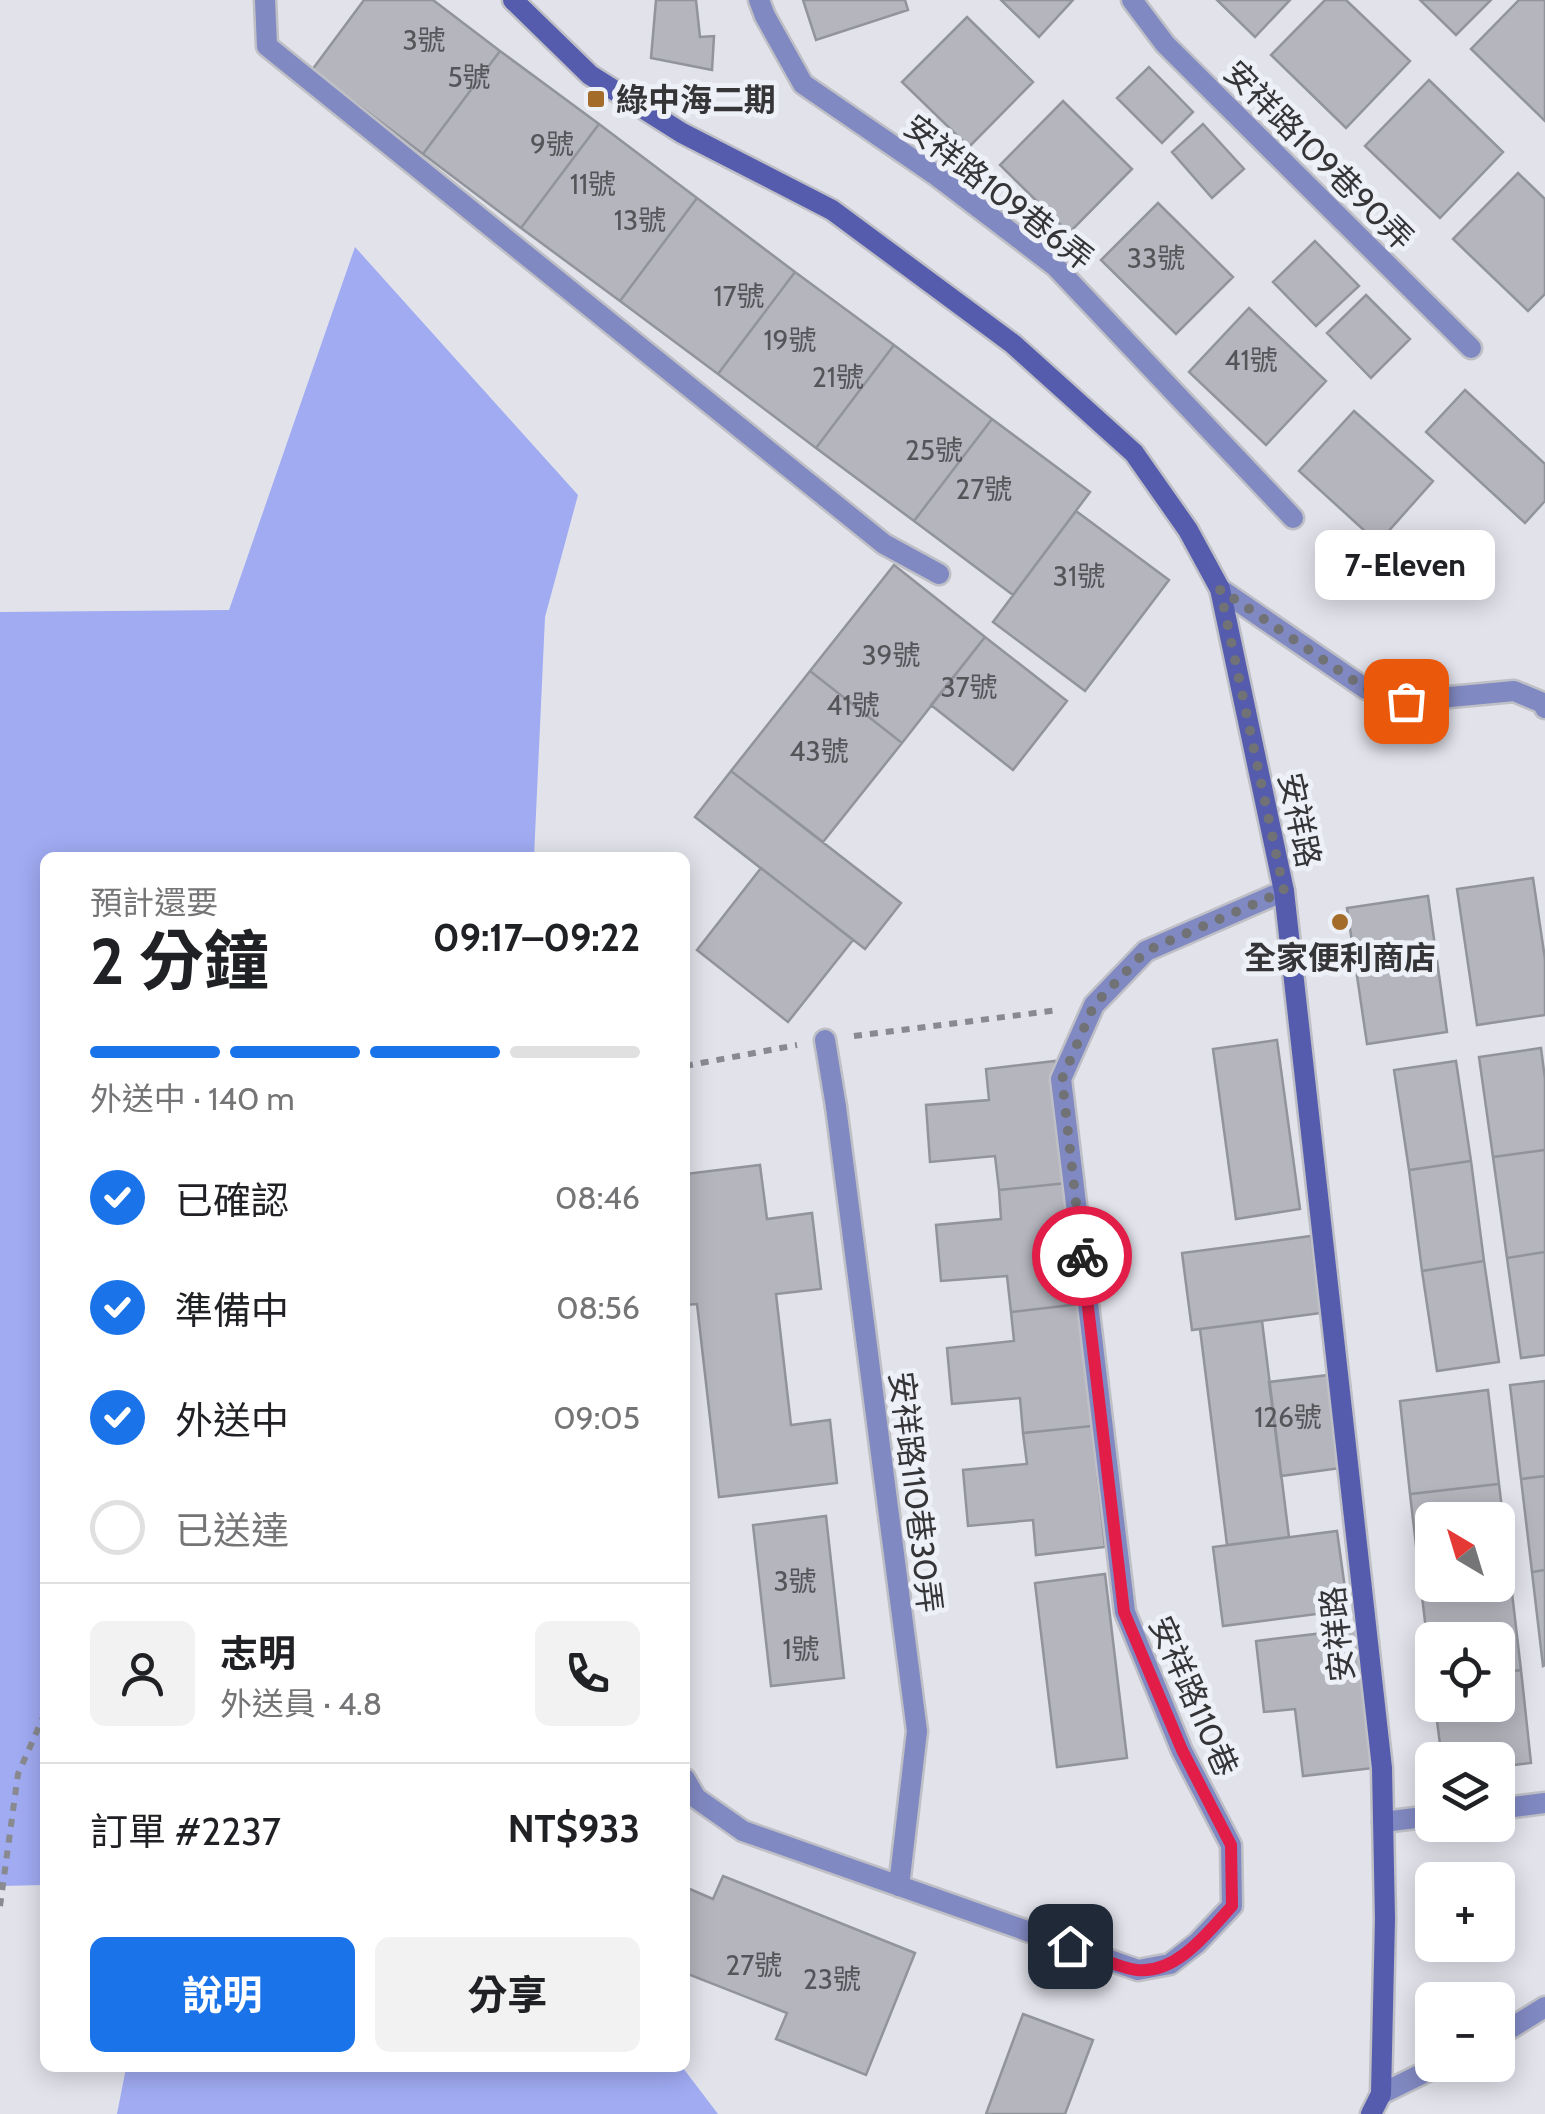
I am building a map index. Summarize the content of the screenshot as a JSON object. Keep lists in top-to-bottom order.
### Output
{
  "streets": {
    "street": [
      "安祥路109巷90弄",
      "安祥路109巷6弄",
      "安祥路",
      "安祥路110巷30弄",
      "安祥路110巷"
    ]
  },
  "crossings": [
    ["安祥路", "安祥路110巷"],
    ["安祥路110巷30弄", "安祥路110巷"]
  ],
  "places": {
    "transit": ["綠中海二期"],
    "other": ["7-Eleven", "全家便利商店"]
  },
  "house_numbers": [
    "3號",
    "5號",
    "9號",
    "11號",
    "13號",
    "33號",
    "17號",
    "19號",
    "41號",
    "21號",
    "25號",
    "27號",
    "31號",
    "39號",
    "37號",
    "41號",
    "43號",
    "126號",
    "3號",
    "1號",
    "27號",
    "23號"
  ],
  "north": "top left",
  "page": {
    "bubble": "7-Eleven",
    "heading": ["2 分鐘", "預計還要", "09:17–09:22"],
    "panel": [
      "志明",
      "外送員 · 4.8",
      "訂單 #2237",
      "NT$933"
    ],
    "bar": "外送中 · 140 m",
    "list": [
      ["已確認", "08:46"],
      ["準備中", "08:56"],
      ["外送中", "09:05"],
      "已送達"
    ],
    "map_buttons": ["+", "−"],
    "buttons": ["說明", "分享"]
  }
}
